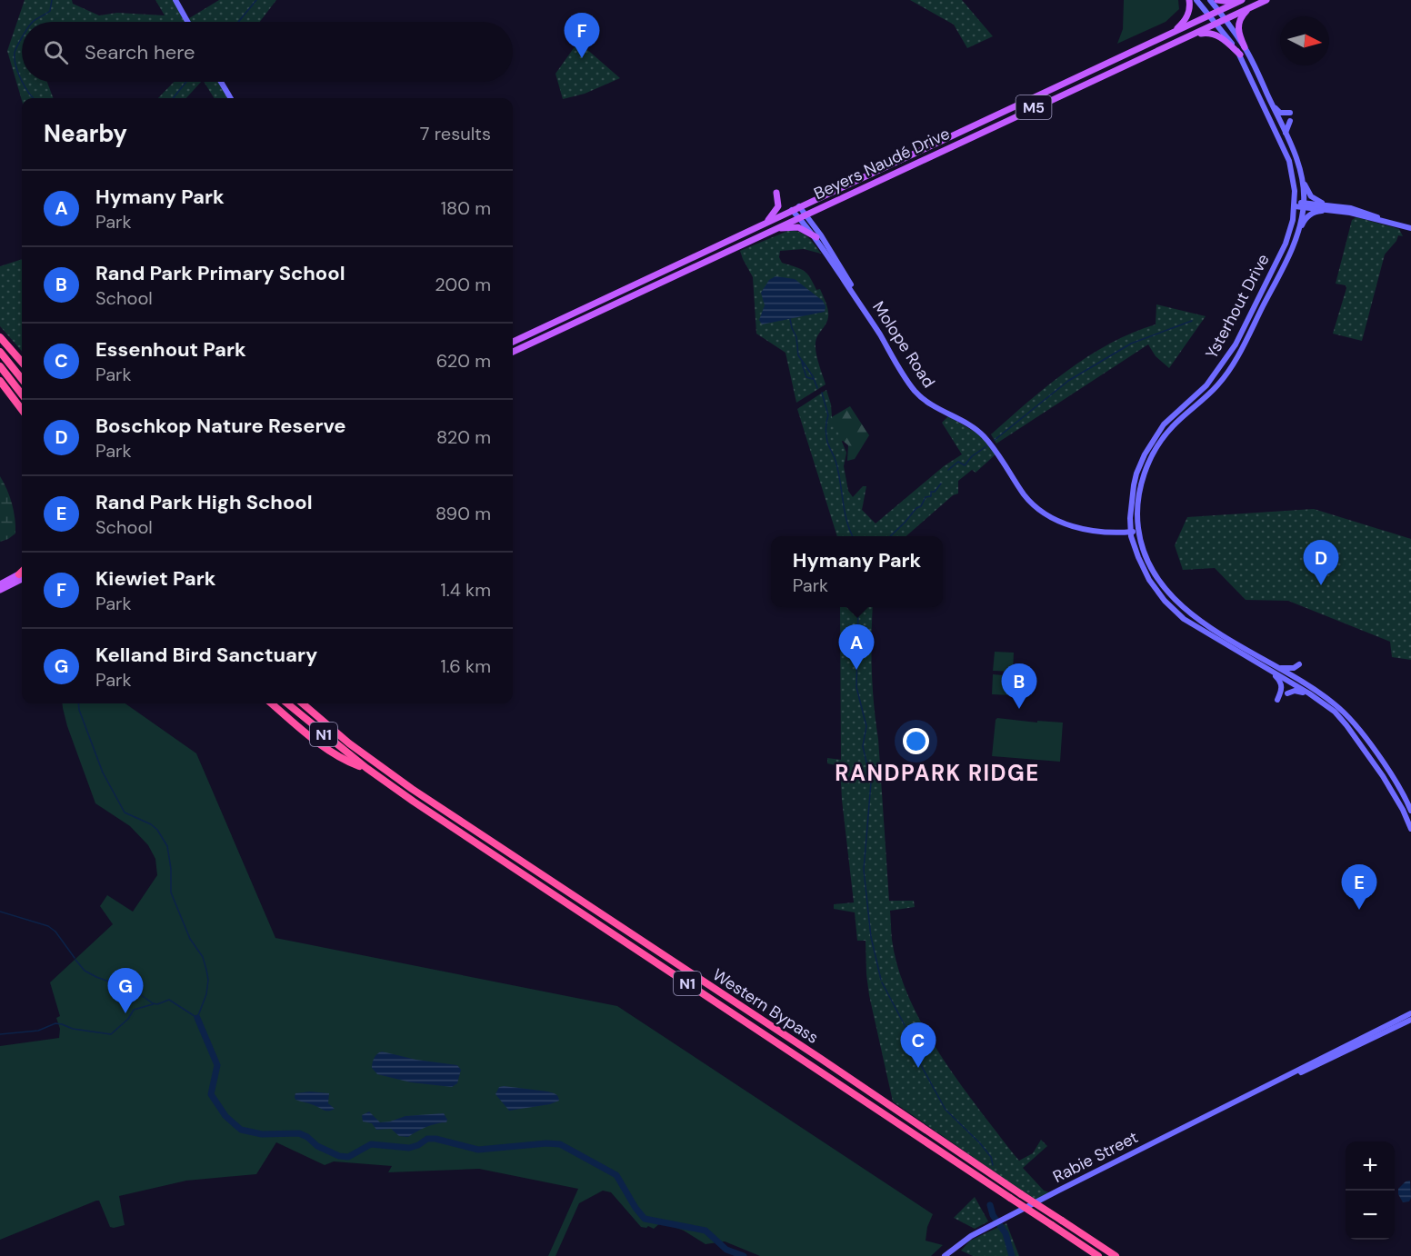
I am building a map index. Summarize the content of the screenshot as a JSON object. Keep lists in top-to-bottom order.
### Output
{
  "streets": {
    "highway": ["N1", "Western Bypass"],
    "main road": [
      "M5",
      "Beyers Naudé Drive",
      "Ysterhout Drive",
      "Molope Road",
      "Rabie Street"
    ]
  },
  "crossings": [
    ["Beyers Naudé Drive", "Ysterhout Drive"],
    ["Beyers Naudé Drive", "Molope Road"],
    ["Ysterhout Drive", "Molope Road"]
  ],
  "districts": ["RANDPARK RIDGE"],
  "north": "right",
  "page": {
    "pins": [
      "F",
      "D",
      "A",
      "B",
      "E",
      "G",
      "C"
    ],
    "search": "Search here",
    "heading": ["Nearby", "7 results"],
    "list": [
      {
        "mark": "A",
        "name": "Hymany Park",
        "note": "Park",
        "value": "180 m"
      },
      {
        "mark": "B",
        "name": "Rand Park Primary School",
        "note": "School",
        "value": "200 m"
      },
      {
        "mark": "C",
        "name": "Essenhout Park",
        "note": "Park",
        "value": "620 m"
      },
      {
        "mark": "D",
        "name": "Boschkop Nature Reserve",
        "note": "Park",
        "value": "820 m"
      },
      {
        "mark": "E",
        "name": "Rand Park High School",
        "note": "School",
        "value": "890 m"
      },
      {
        "mark": "F",
        "name": "Kiewiet Park",
        "note": "Park",
        "value": "1.4 km"
      },
      {
        "mark": "G",
        "name": "Kelland Bird Sanctuary",
        "note": "Park",
        "value": "1.6 km"
      }
    ],
    "popup": ["Hymany Park", "Park"],
    "map_buttons": ["+", "−"]
  }
}
